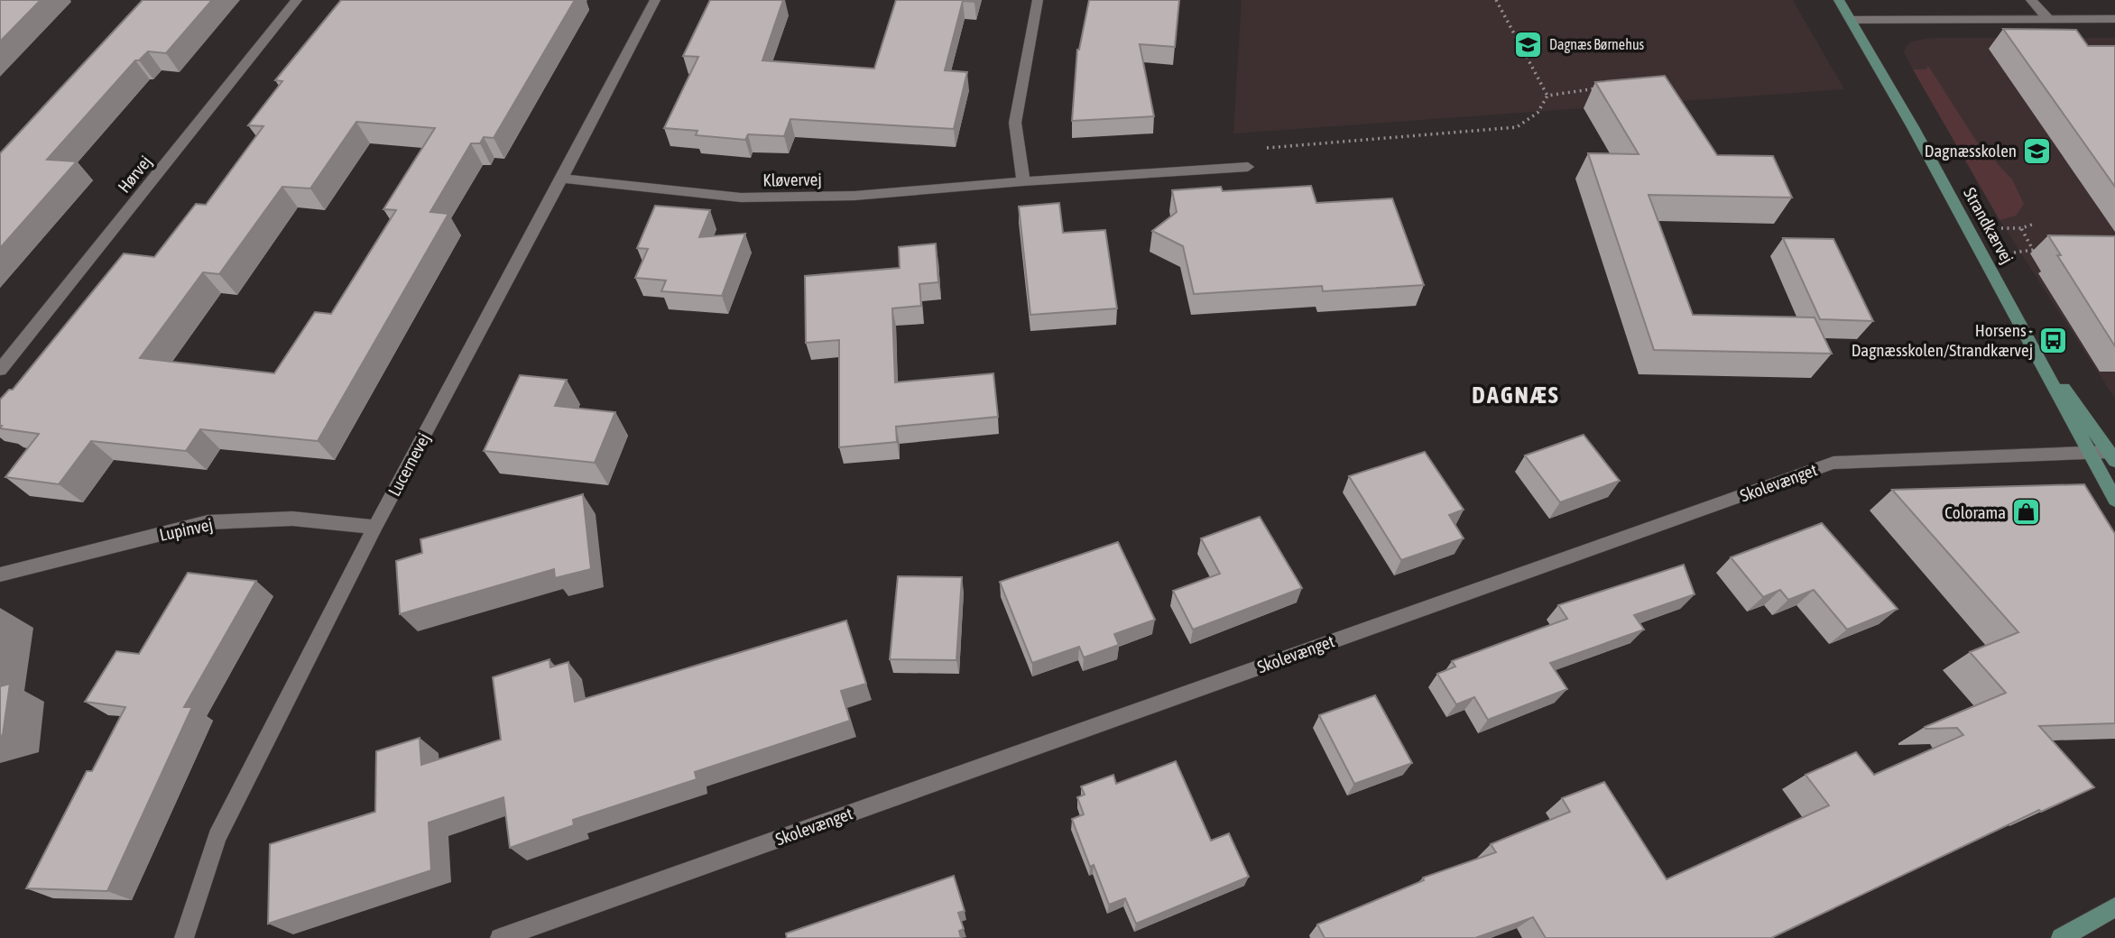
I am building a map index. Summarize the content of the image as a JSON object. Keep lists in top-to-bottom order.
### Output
{
  "streets": {
    "main road": ["Strandkærvej"],
    "street": [
      "Hørvej",
      "Kløvervej",
      "Lucernevej",
      "Skolevænget",
      "Lupinvej"
    ]
  },
  "crossings": [
    ["Kløvervej", "Lucernevej"],
    ["Strandkærvej", "Skolevænget"],
    ["Lucernevej", "Lupinvej"]
  ],
  "districts": ["DAGNÆS"],
  "places": {
    "school or university": ["Dagnæs Børnehus", "Dagnæsskolen"],
    "bus stop": ["Horsens - Dagnæsskolen/Strandkærvej"],
    "shop": ["Colorama"]
  }
}
